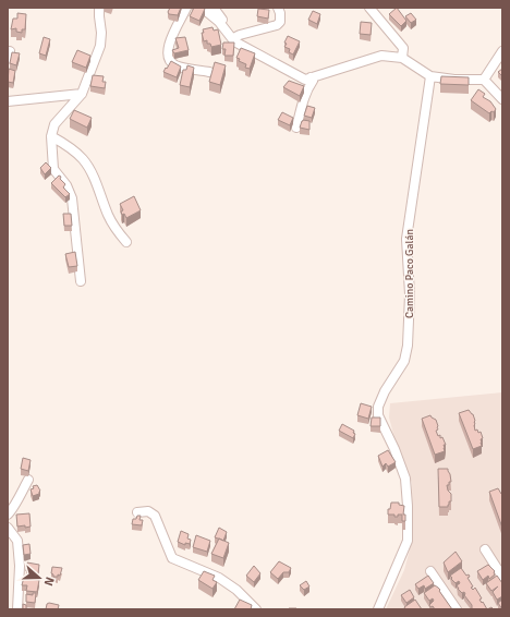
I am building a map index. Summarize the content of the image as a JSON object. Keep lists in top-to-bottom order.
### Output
{
  "streets": {
    "street": ["Camino Paco Galán"]
  },
  "north": "right"
}
